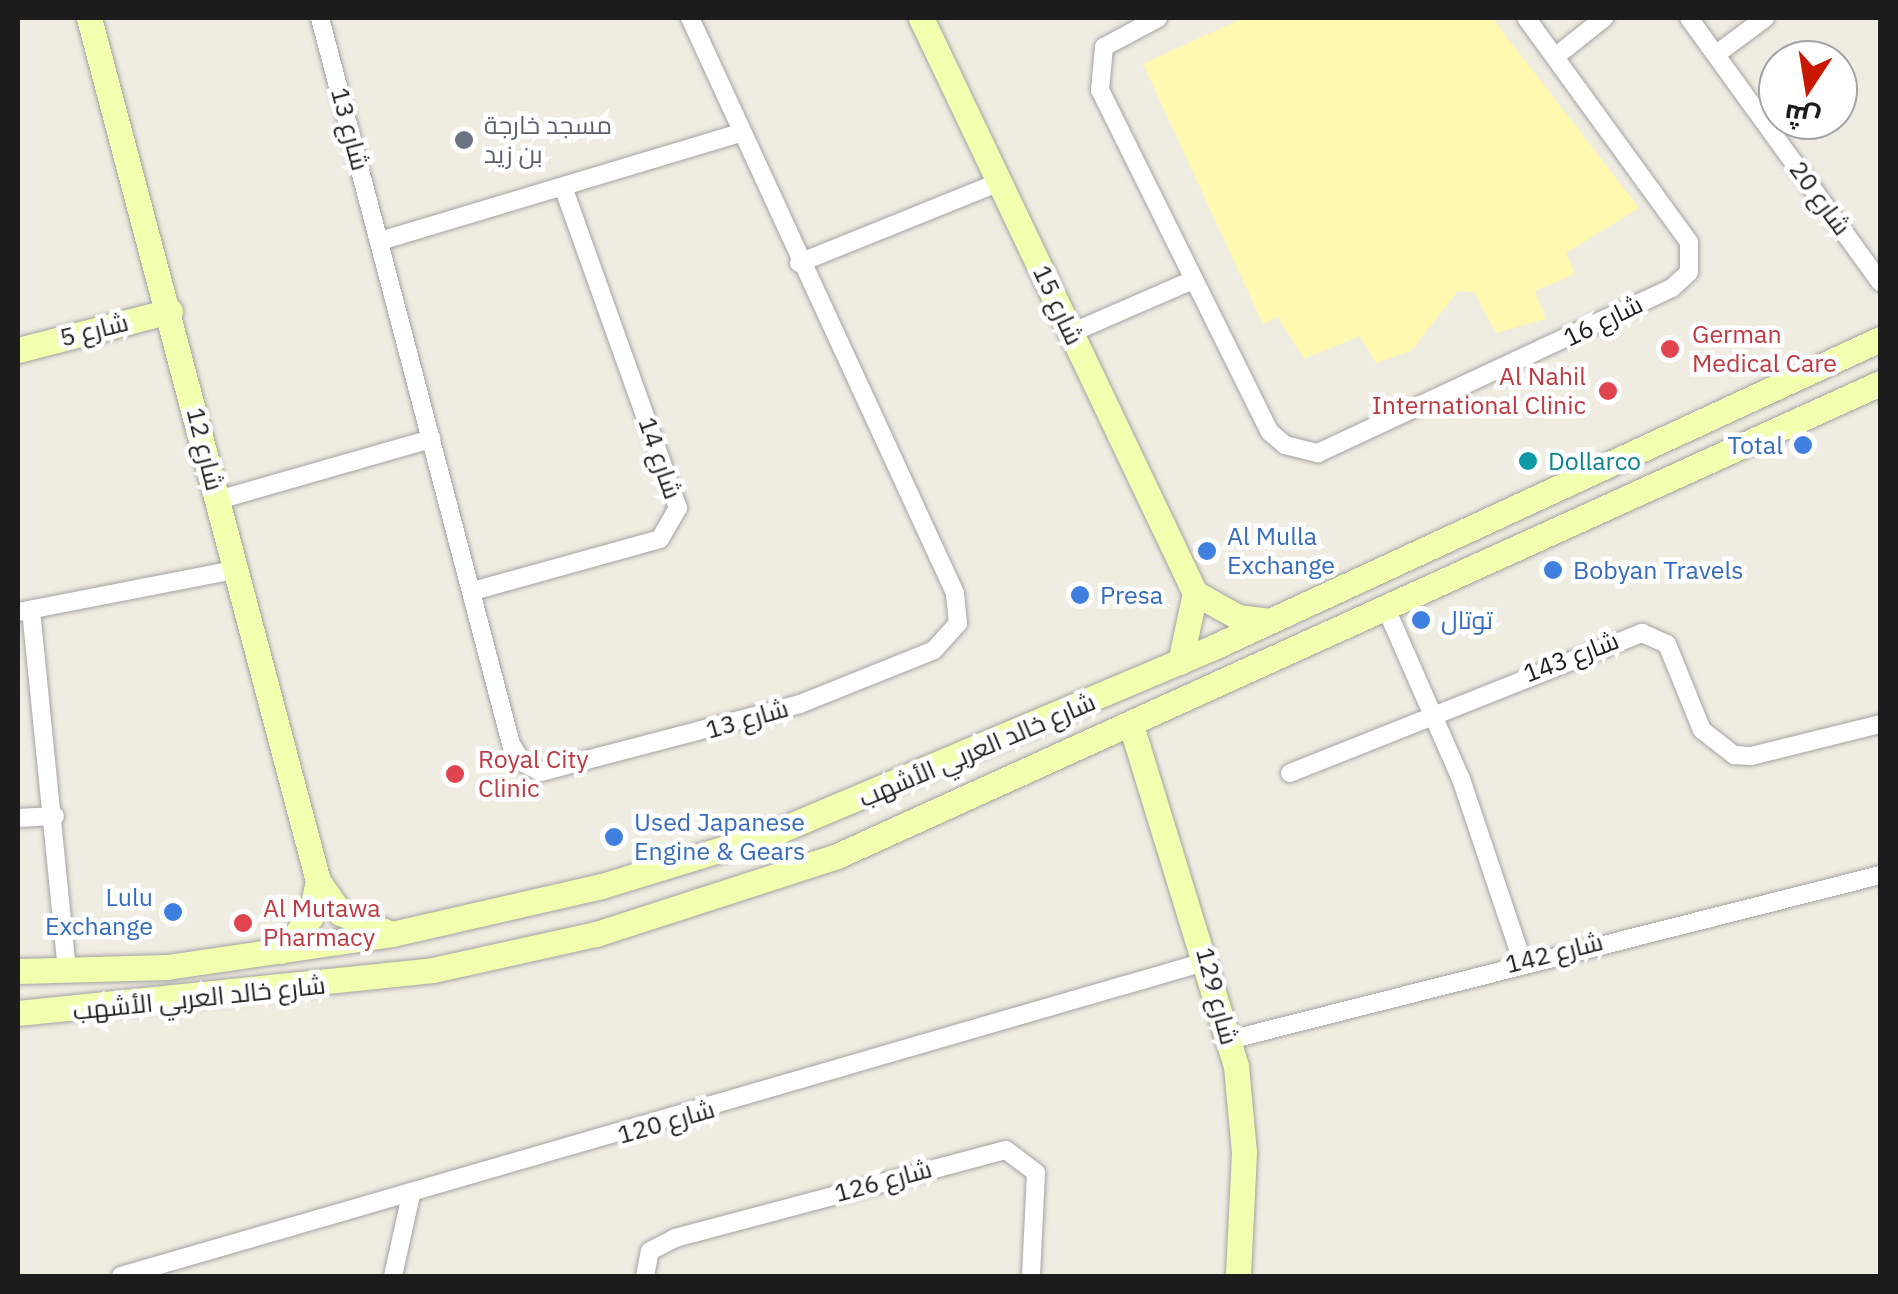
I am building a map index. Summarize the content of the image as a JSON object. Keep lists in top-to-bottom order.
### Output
{
  "streets": {
    "main road": [
      "شارع 15",
      "شارع 5",
      "شارع 12",
      "شارع خالد العربي الأشهب",
      "شارع 129"
    ],
    "street": [
      "شارع 13",
      "شارع 20",
      "شارع 16",
      "14 شارع",
      "شارع 143",
      "13 شارع",
      "شارع 142",
      "شارع 120",
      "شارع 126"
    ]
  },
  "crossings": [
    ["شارع 13", "13 شارع"],
    ["شارع 5", "شارع 12"],
    ["شارع 12", "شارع خالد العربي الأشهب"],
    ["14 شارع", "13 شارع"],
    ["شارع خالد العربي الأشهب", "شارع 129"],
    ["شارع 142", "شارع 129"],
    ["شارع 129", "شارع 120"]
  ],
  "places": [
    "مسجد خارجة بن زيد",
    "German Medical Care",
    "Al Nahil International Clinic",
    "Total",
    "Dollarco",
    "Al Mulla Exchange",
    "Bobyan Travels",
    "Presa",
    "توتال",
    "Royal City Clinic",
    "Used Japanese Engine & Gears",
    "Lulu Exchange",
    "Al Mutawa Pharmacy"
  ],
  "north": "bottom"
}
